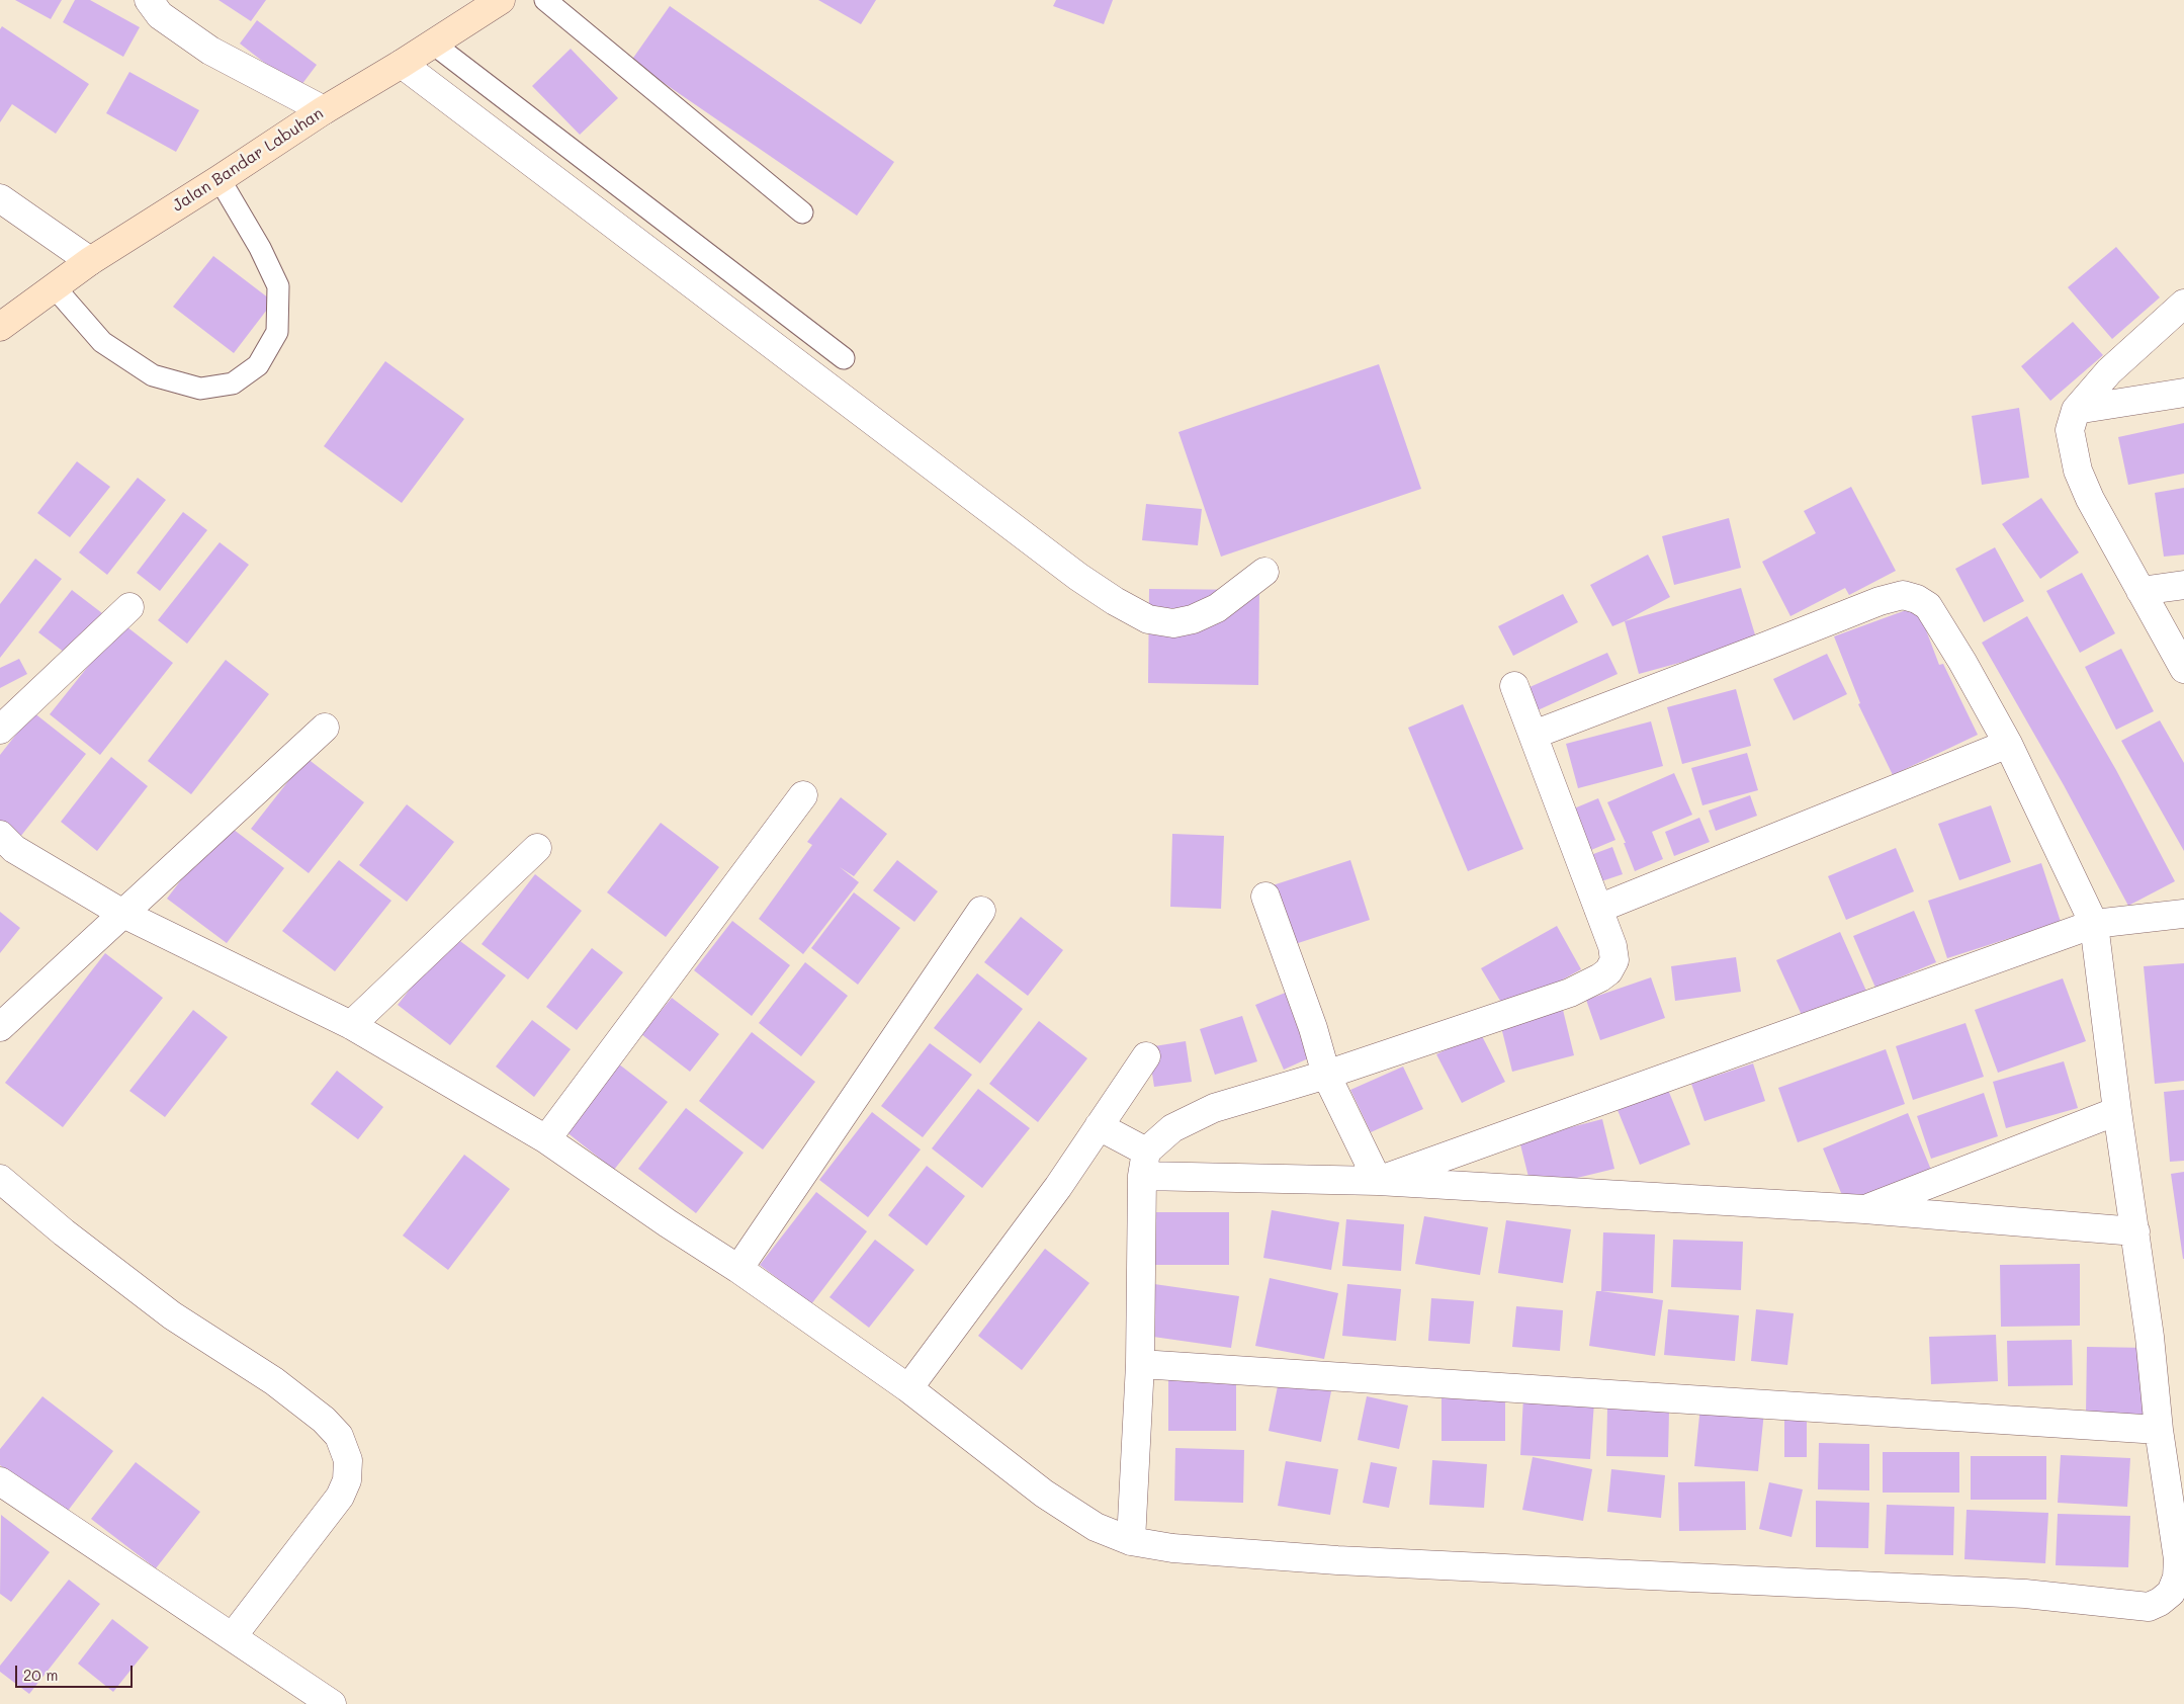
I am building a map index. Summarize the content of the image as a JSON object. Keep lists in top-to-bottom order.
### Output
{
  "streets": {
    "main road": ["Jalan Bandar Labuhan"]
  },
  "scale_bar": "20 m"
}
